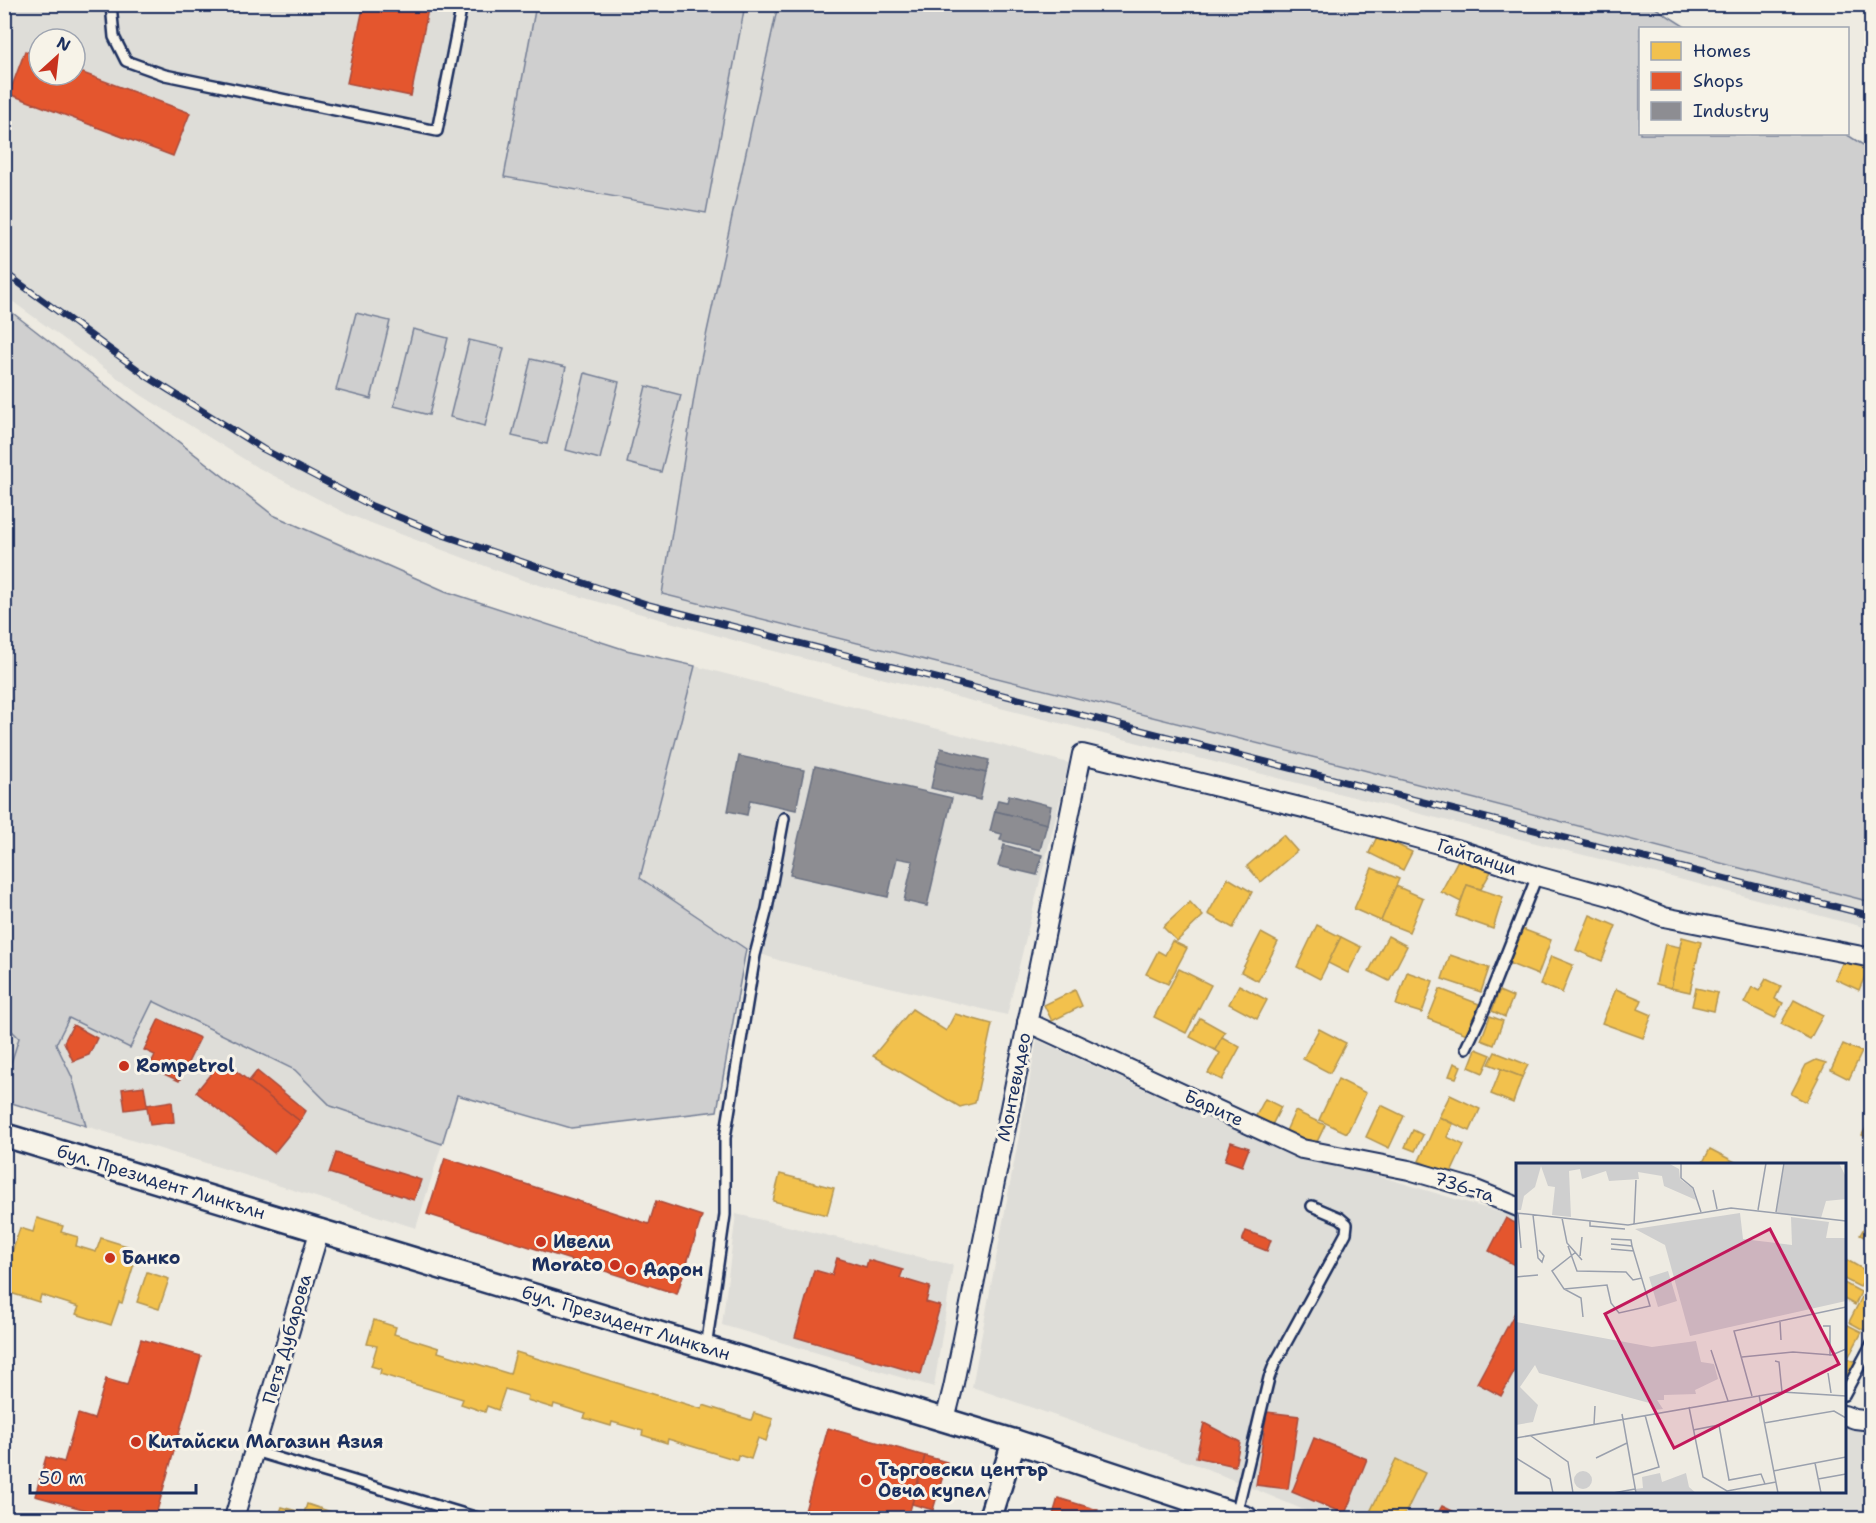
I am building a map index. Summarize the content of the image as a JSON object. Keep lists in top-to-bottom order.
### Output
{
  "streets": {
    "street": [
      "Гайтанци",
      "Монтевидео",
      "Барите",
      "бул. Президент Линкълн",
      "736-та",
      "Петя Дубарова"
    ]
  },
  "crossings": [
    ["Гайтанци", "Монтевидео"],
    ["Монтевидео", "Барите"],
    ["Монтевидео", "бул. Президент Линкълн"],
    ["Барите", "736-та"],
    ["бул. Президент Линкълн", "Петя Дубарова"]
  ],
  "places": [
    "Rompetrol",
    "Ивели",
    "Банко",
    "Morato",
    "Аарон",
    "Китайски Магазин Азия",
    "Търговски център Овча купел"
  ],
  "legend": ["Homes", "Shops", "Industry"],
  "scale_bar": "50 m",
  "north": "top right"
}
